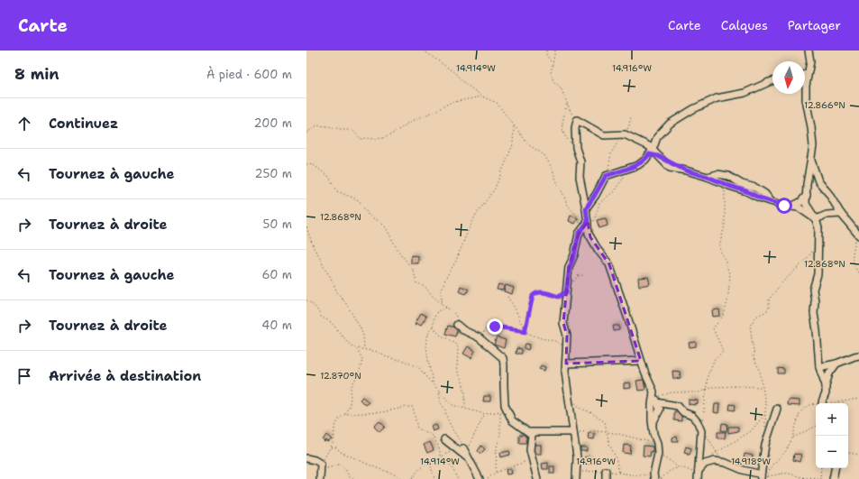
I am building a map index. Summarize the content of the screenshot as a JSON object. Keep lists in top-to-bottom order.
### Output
{
  "north": "bottom",
  "page": {
    "header": "Carte",
    "nav": ["Carte", "Calques", "Partager"],
    "heading": ["8 min", "À pied · 600 m"],
    "list": [
      ["Continuez", "200 m"],
      ["Tournez à gauche", "250 m"],
      ["Tournez à droite", "50 m"],
      ["Tournez à gauche", "60 m"],
      ["Tournez à droite", "40 m"],
      "Arrivée à destination"
    ],
    "map_buttons": ["+", "−"]
  },
  "coordinates": [
    "14.914°W",
    "14.916°W",
    "12.866°N",
    "12.868°N",
    "12.870°N",
    "14.918°W"
  ]
}
